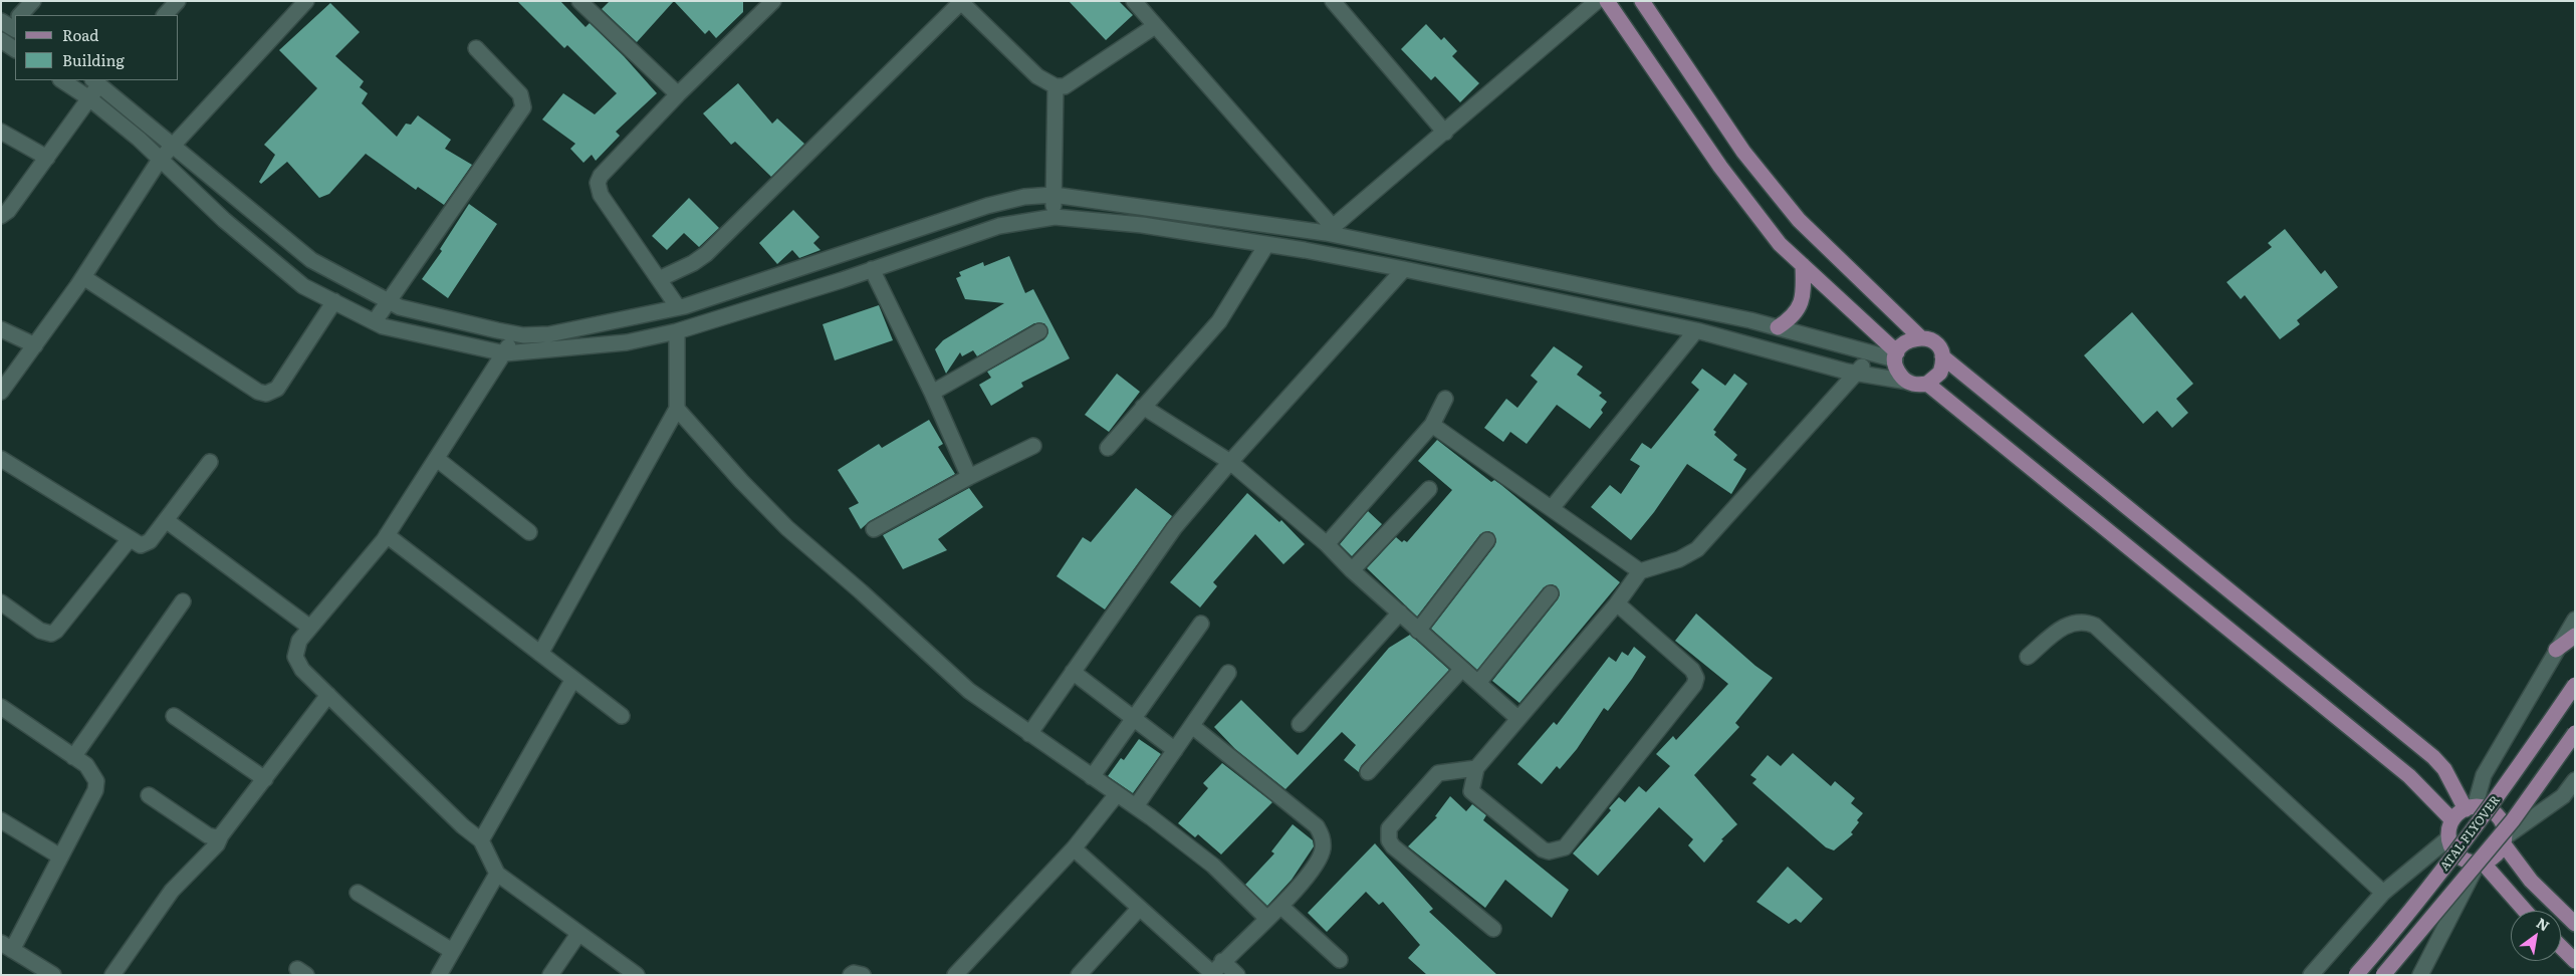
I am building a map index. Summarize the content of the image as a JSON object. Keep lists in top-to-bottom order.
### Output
{
  "streets": {
    "main road": ["ATAL FLYOVER"]
  },
  "legend": ["Road", "Building"],
  "north": "top right"
}
